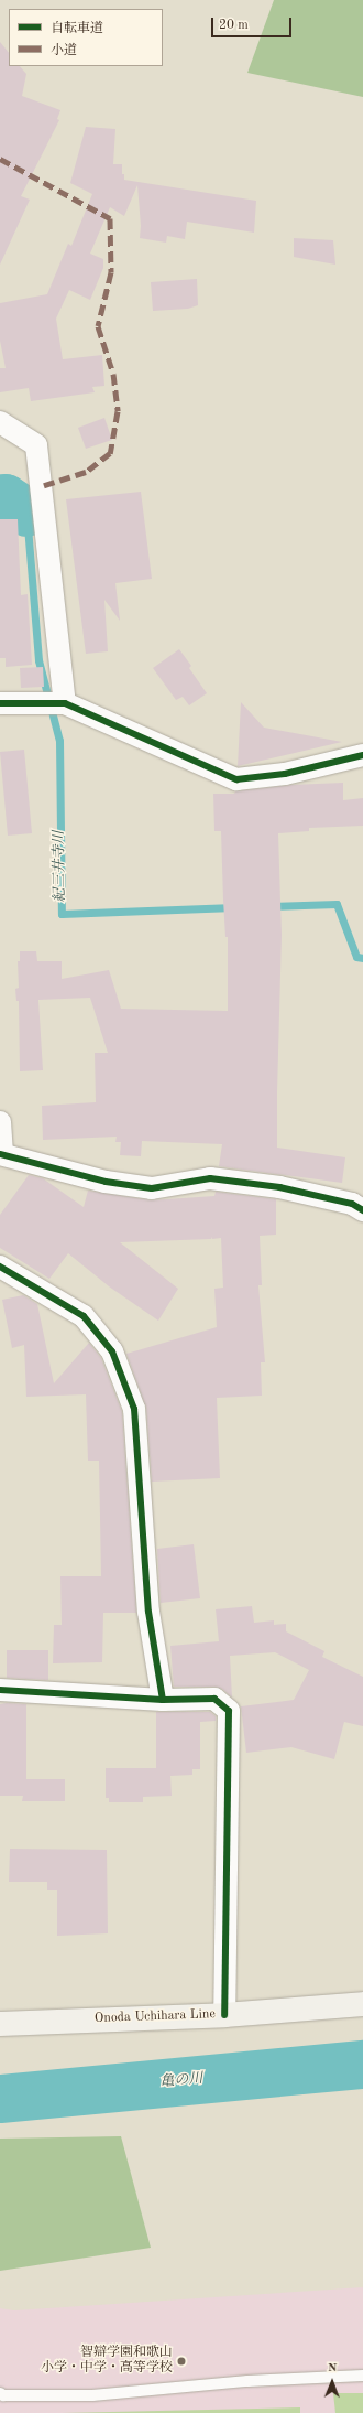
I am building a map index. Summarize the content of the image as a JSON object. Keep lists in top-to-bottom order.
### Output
{
  "streets": {
    "main road": ["Onoda Uchihara Line"]
  },
  "water": ["紀三井寺川", "亀の川"],
  "places": ["智辯学園和歌山 小学・中学・高等学校"],
  "legend": ["自転車道", "小道"],
  "scale_bar": "20 m",
  "north": "top"
}
